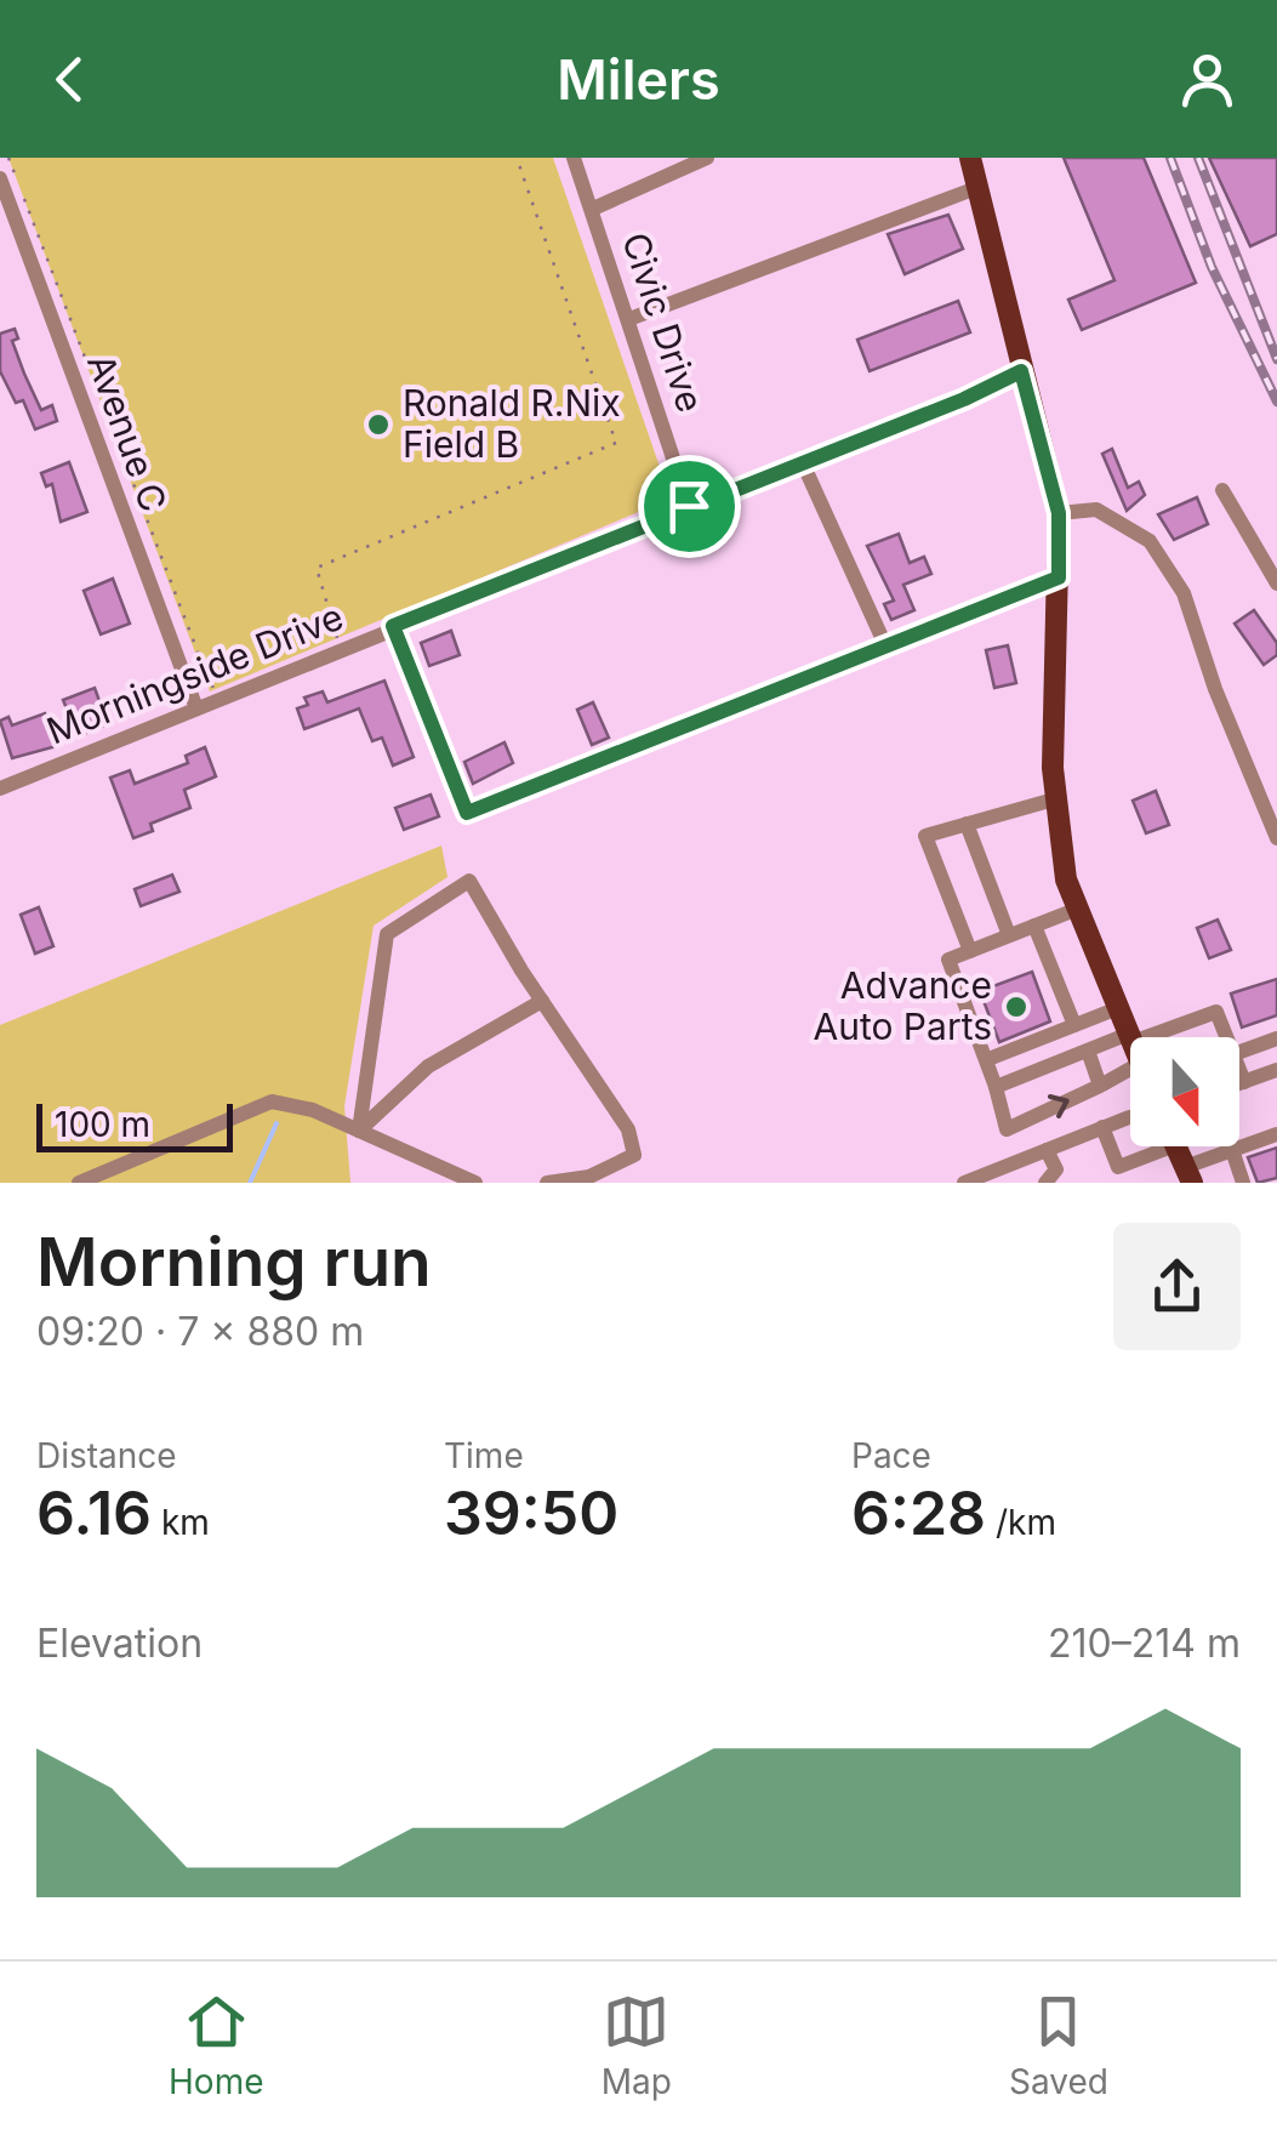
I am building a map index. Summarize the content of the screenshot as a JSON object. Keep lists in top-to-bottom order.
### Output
{
  "streets": {
    "street": ["Civic Drive", "Avenue C", "Morningside Drive"]
  },
  "crossings": [
    ["Civic Drive", "Morningside Drive"],
    ["Avenue C", "Morningside Drive"]
  ],
  "places": ["Ronald R.Nix Field B", "Advance Auto Parts"],
  "scale_bar": "100 m",
  "north": "bottom",
  "page": {
    "header": "Milers",
    "scale": "100 m",
    "heading": ["Morning run", "09:20 · 7 × 880 m"],
    "stats": [
      ["Distance", "6.16 km"],
      ["Time", "39:50"],
      ["Pace", "6:28 /km"]
    ],
    "chart": ["Elevation", "210–214 m"],
    "tabs": ["Home", "Map", "Saved"]
  }
}
